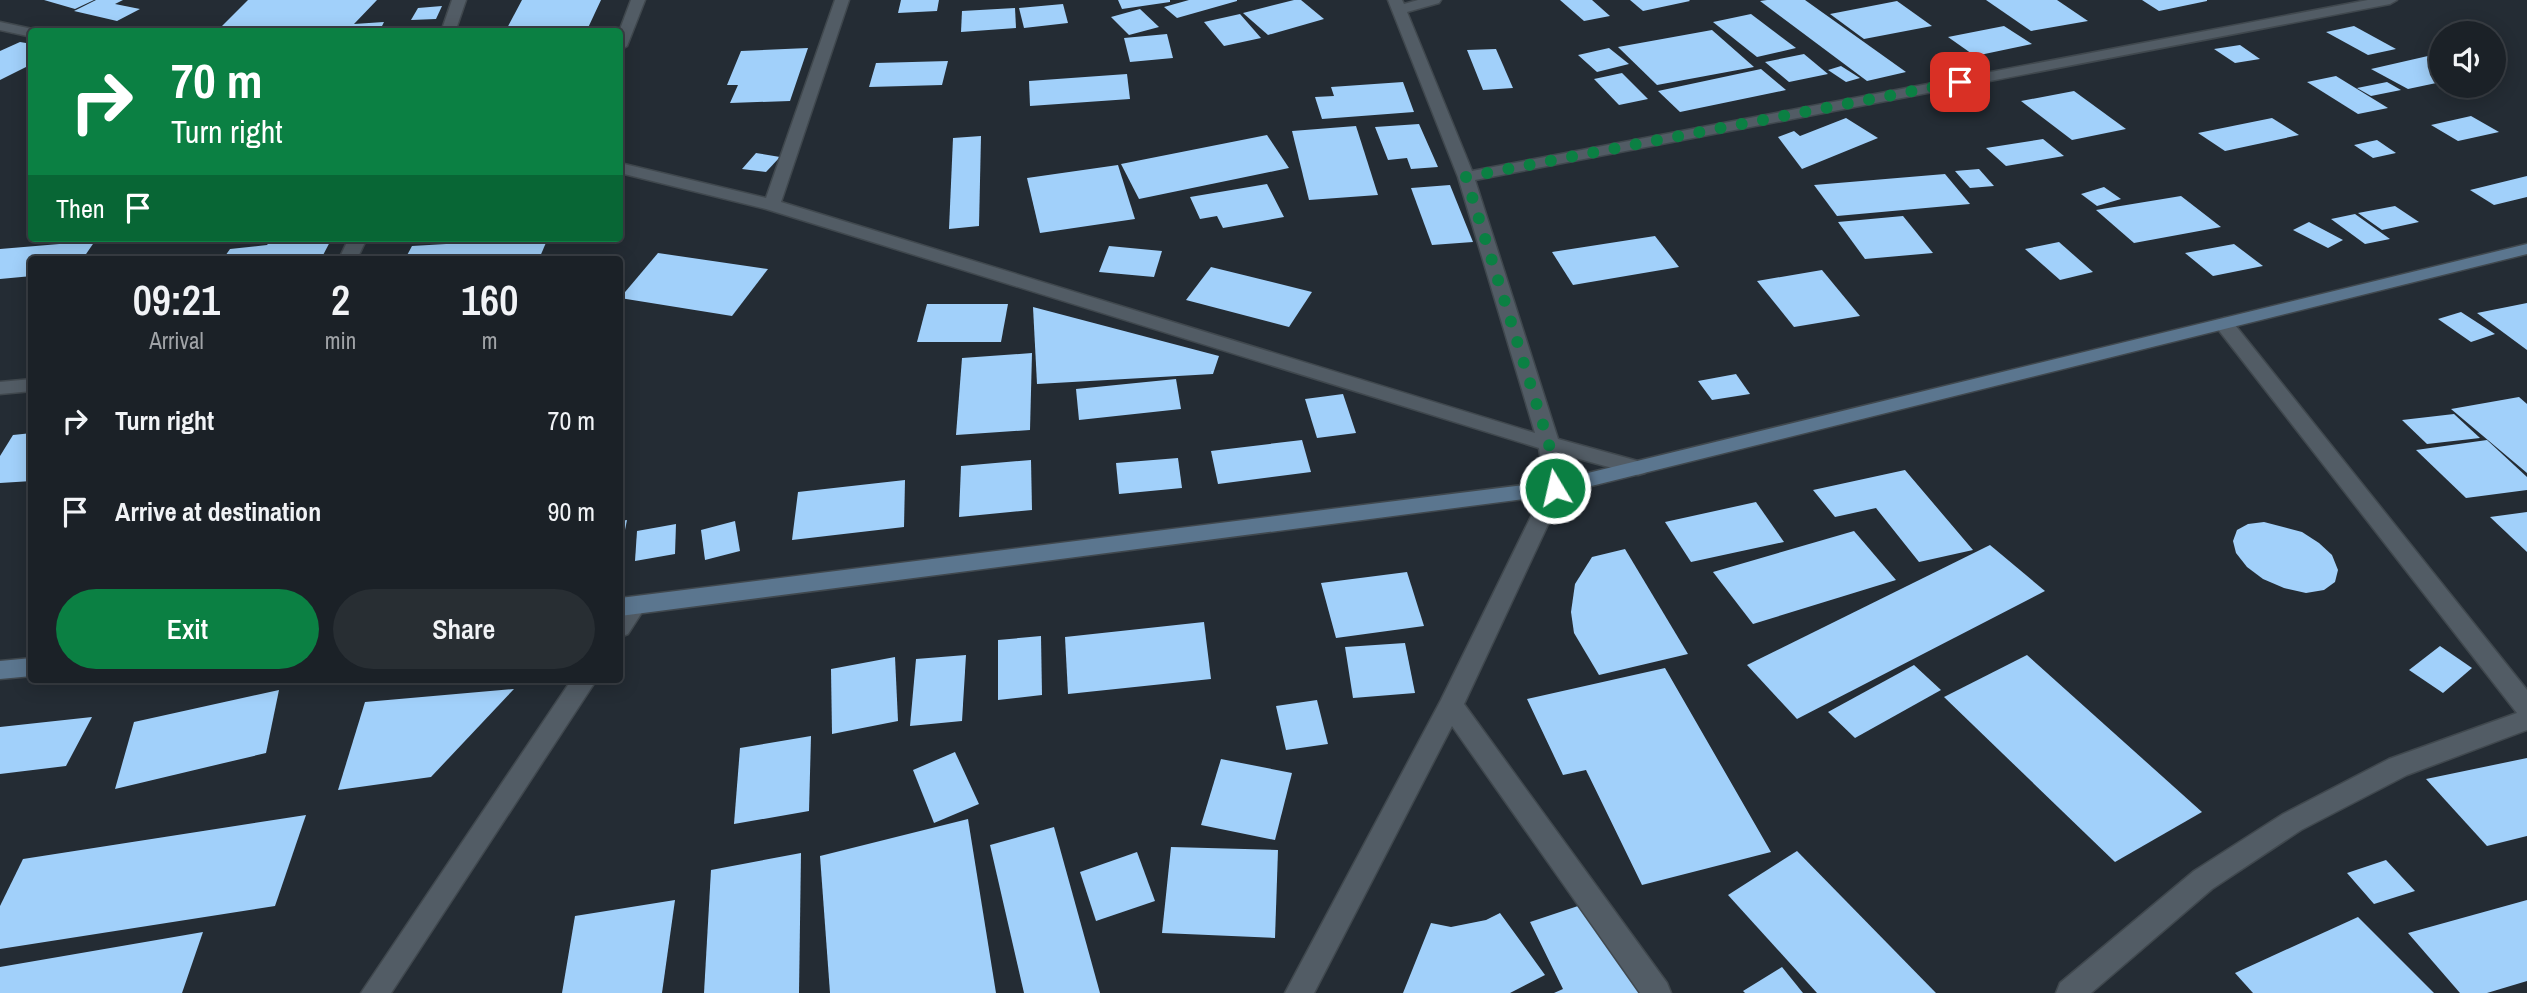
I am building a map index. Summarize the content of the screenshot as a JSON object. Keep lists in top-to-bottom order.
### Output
{
  "page": {
    "turn": ["70 m", "Turn right"],
    "then": "Then",
    "eta": [
      "09:21",
      "Arrival",
      "2",
      "min",
      "160",
      "m"
    ],
    "list": [
      {
        "name": "Turn right",
        "value": "70 m"
      },
      {
        "name": "Arrive at destination",
        "value": "90 m"
      }
    ],
    "buttons": ["Exit", "Share"]
  }
}
